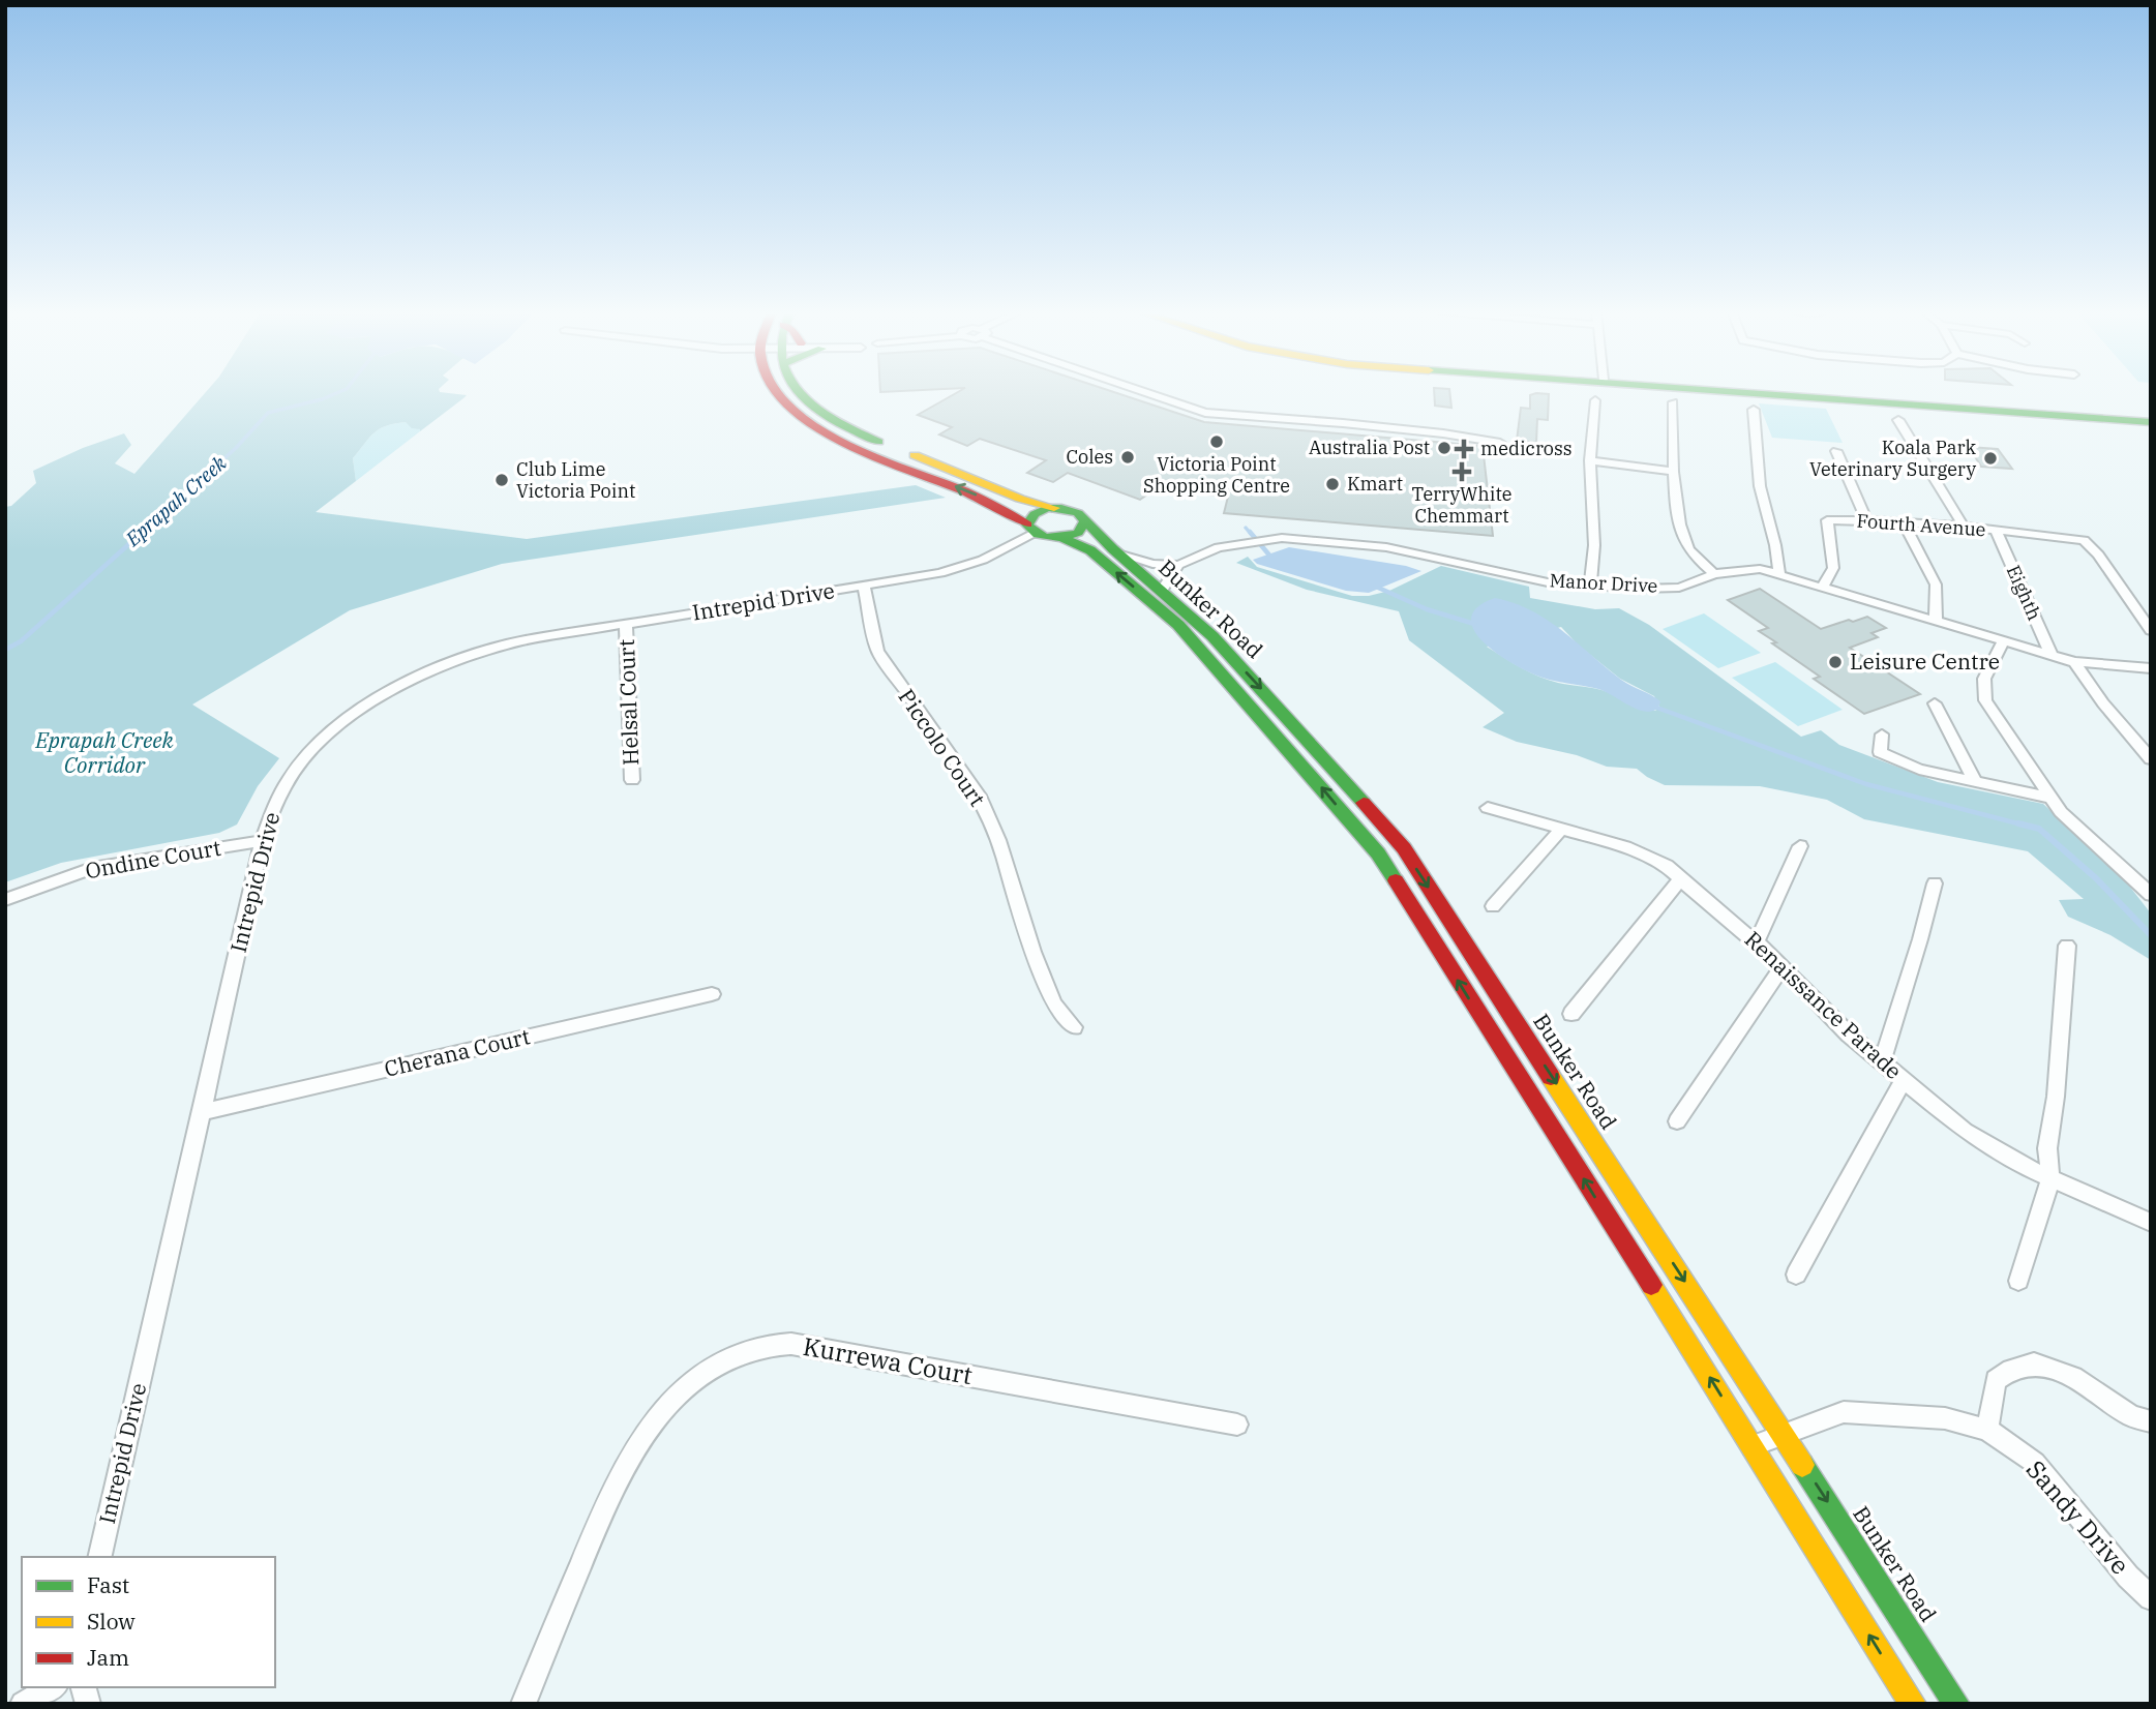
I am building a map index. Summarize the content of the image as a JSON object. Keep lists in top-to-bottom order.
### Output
{
  "streets": {
    "main road": ["Bunker Road"],
    "street": [
      "Fourth Avenue",
      "Manor Drive",
      "Eighth",
      "Intrepid Drive",
      "Helsal Court",
      "Piccolo Court",
      "Ondine Court",
      "Renaissance Parade",
      "Cherana Court",
      "Kurrewa Court",
      "Sandy Drive"
    ]
  },
  "crossings": [
    ["Fourth Avenue", "Manor Drive"],
    ["Fourth Avenue", "Eighth"],
    ["Manor Drive", "Eighth"],
    ["Manor Drive", "Bunker Road"],
    ["Intrepid Drive", "Bunker Road"],
    ["Intrepid Drive", "Helsal Court"],
    ["Intrepid Drive", "Piccolo Court"],
    ["Intrepid Drive", "Ondine Court"],
    ["Intrepid Drive", "Cherana Court"],
    ["Bunker Road", "Sandy Drive"]
  ],
  "water": ["Eprapah Creek"],
  "parks": ["Eprapah Creek Corridor"],
  "places": {
    "other": [
      "Victoria Point Shopping Centre",
      "Australia Post",
      "Coles",
      "Koala Park Veterinary Surgery",
      "Club Lime Victoria Point",
      "Kmart",
      "Leisure Centre"
    ],
    "health": ["medicross", "TerryWhite Chemmart"]
  },
  "legend": ["Fast", "Slow", "Jam"]
}
